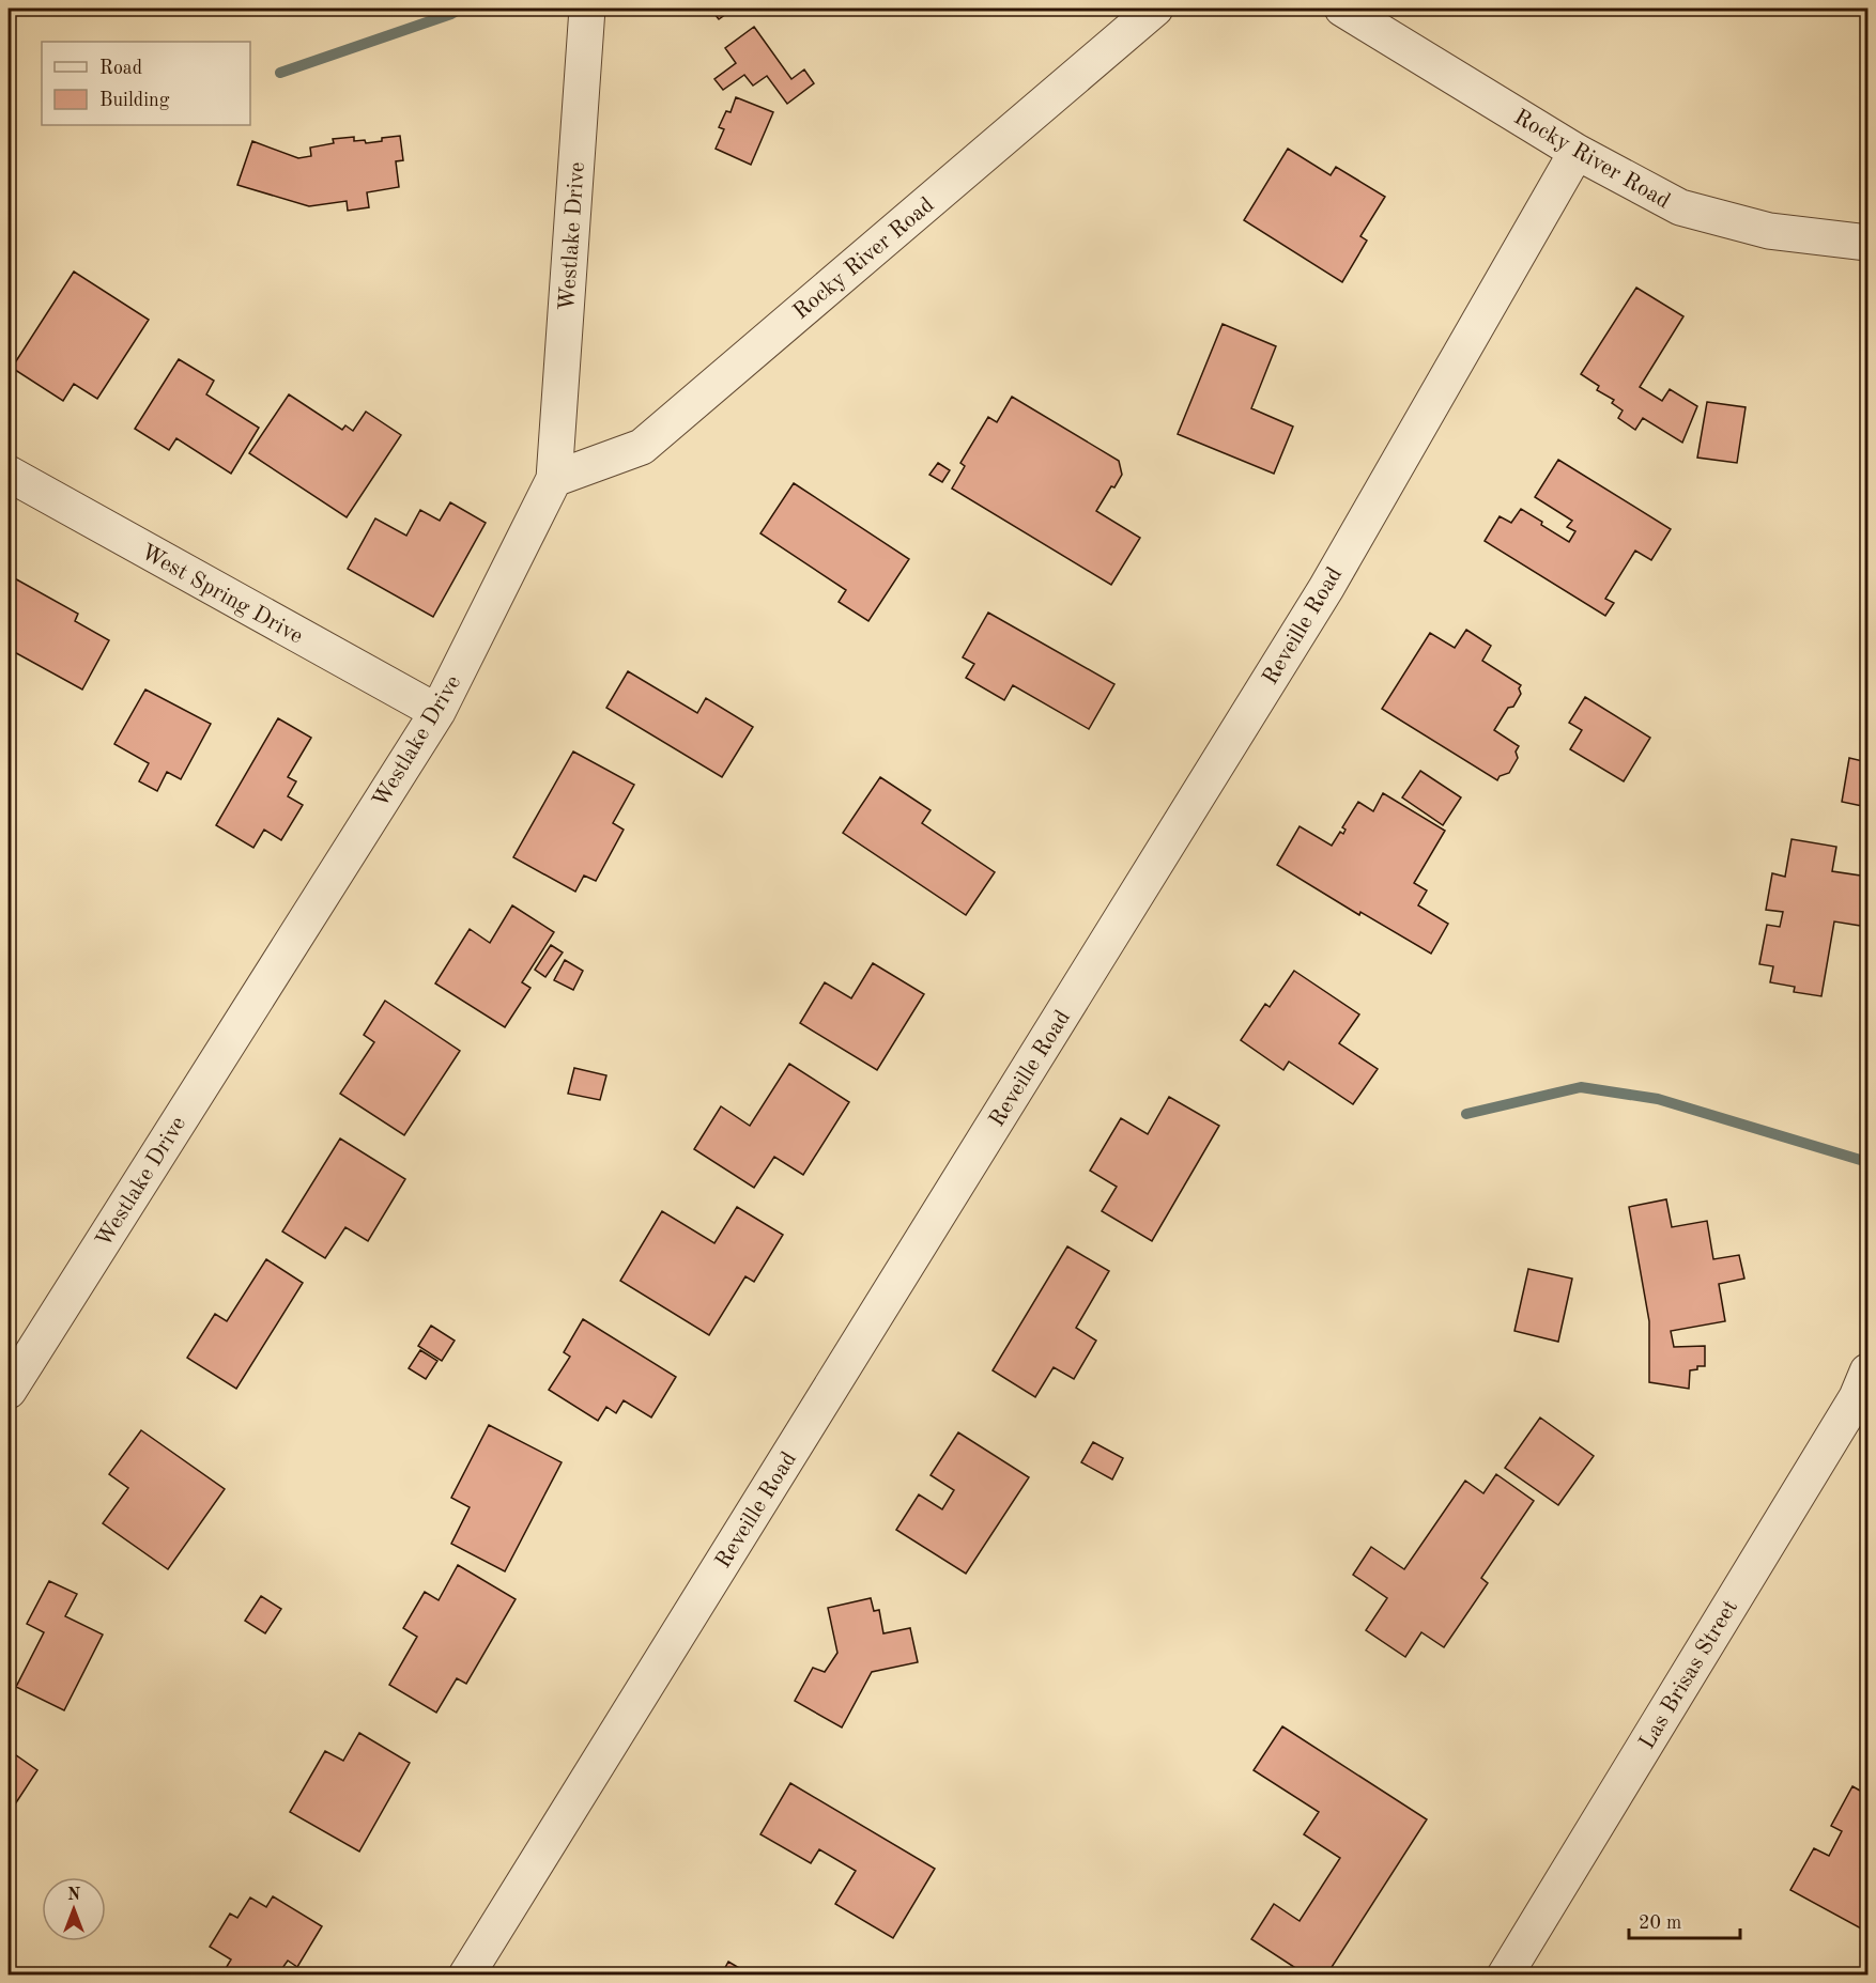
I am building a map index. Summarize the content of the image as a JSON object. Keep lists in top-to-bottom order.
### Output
{
  "streets": {
    "street": [
      "Rocky River Road",
      "Westlake Drive",
      "West Spring Drive",
      "Reveille Road",
      "Las Brisas Street"
    ]
  },
  "crossings": [
    ["Rocky River Road", "Westlake Drive"],
    ["Rocky River Road", "Reveille Road"],
    ["Westlake Drive", "West Spring Drive"]
  ],
  "legend": ["Road", "Building"],
  "scale_bar": "20 m",
  "north": "top"
}
